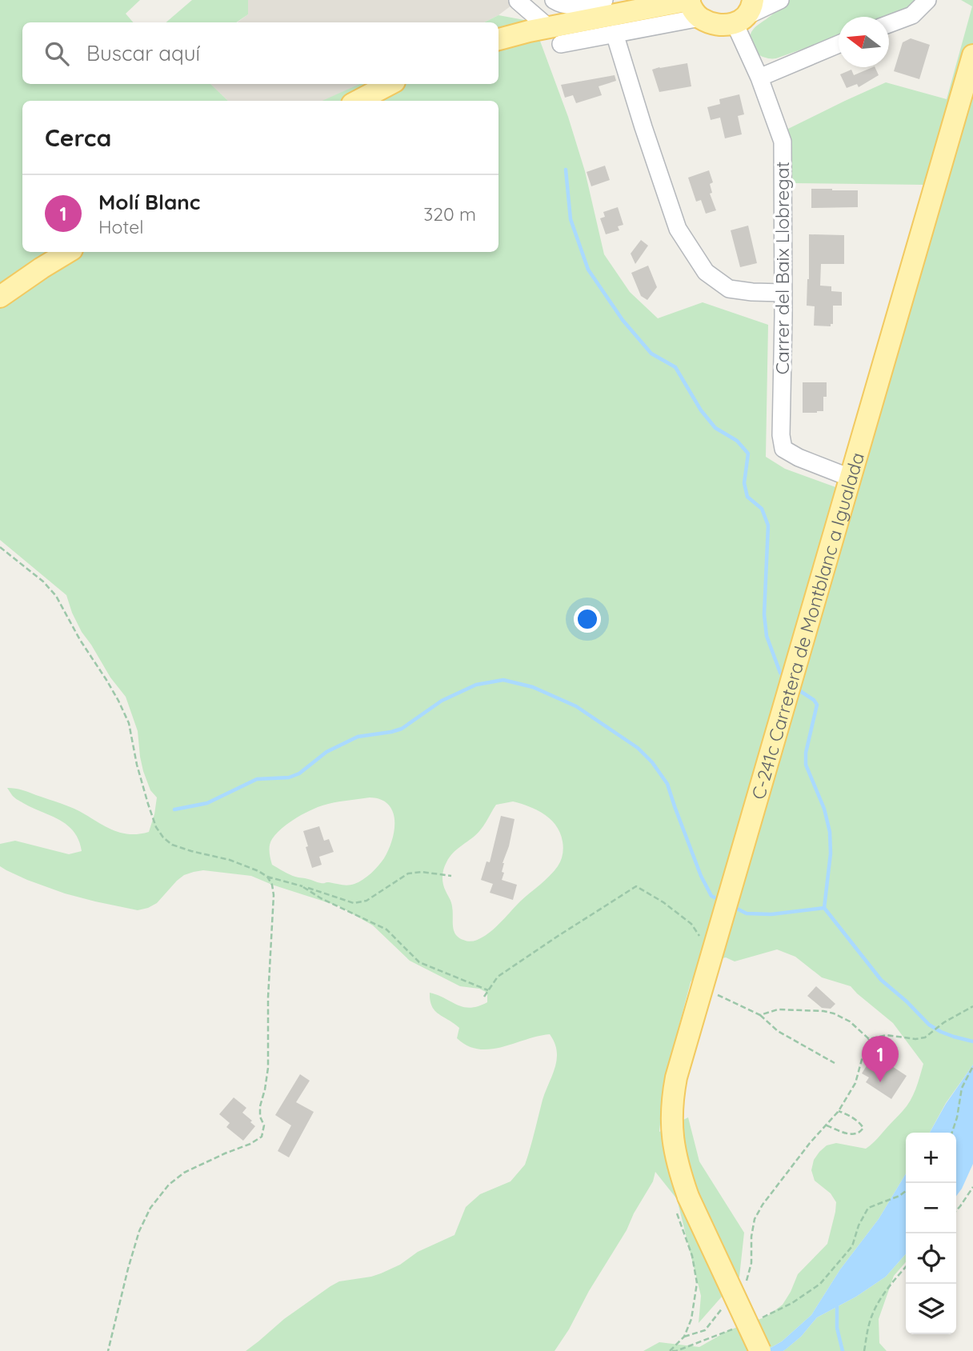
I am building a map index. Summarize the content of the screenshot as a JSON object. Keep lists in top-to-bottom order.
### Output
{
  "streets": {
    "main road": ["C-241c Carretera de Montblanc a Igualada"],
    "street": ["Carrer del Baix Llobregat"]
  },
  "crossings": [
    ["Carrer del Baix Llobregat", "C-241c Carretera de Montblanc a Igualada"]
  ],
  "north": "left",
  "page": {
    "search": "Buscar aquí",
    "heading": "Cerca",
    "list": [
      {
        "mark": "1",
        "name": "Molí Blanc",
        "note": "Hotel",
        "value": "320 m"
      }
    ],
    "pins": "1",
    "map_buttons": ["+", "−"]
  }
}
